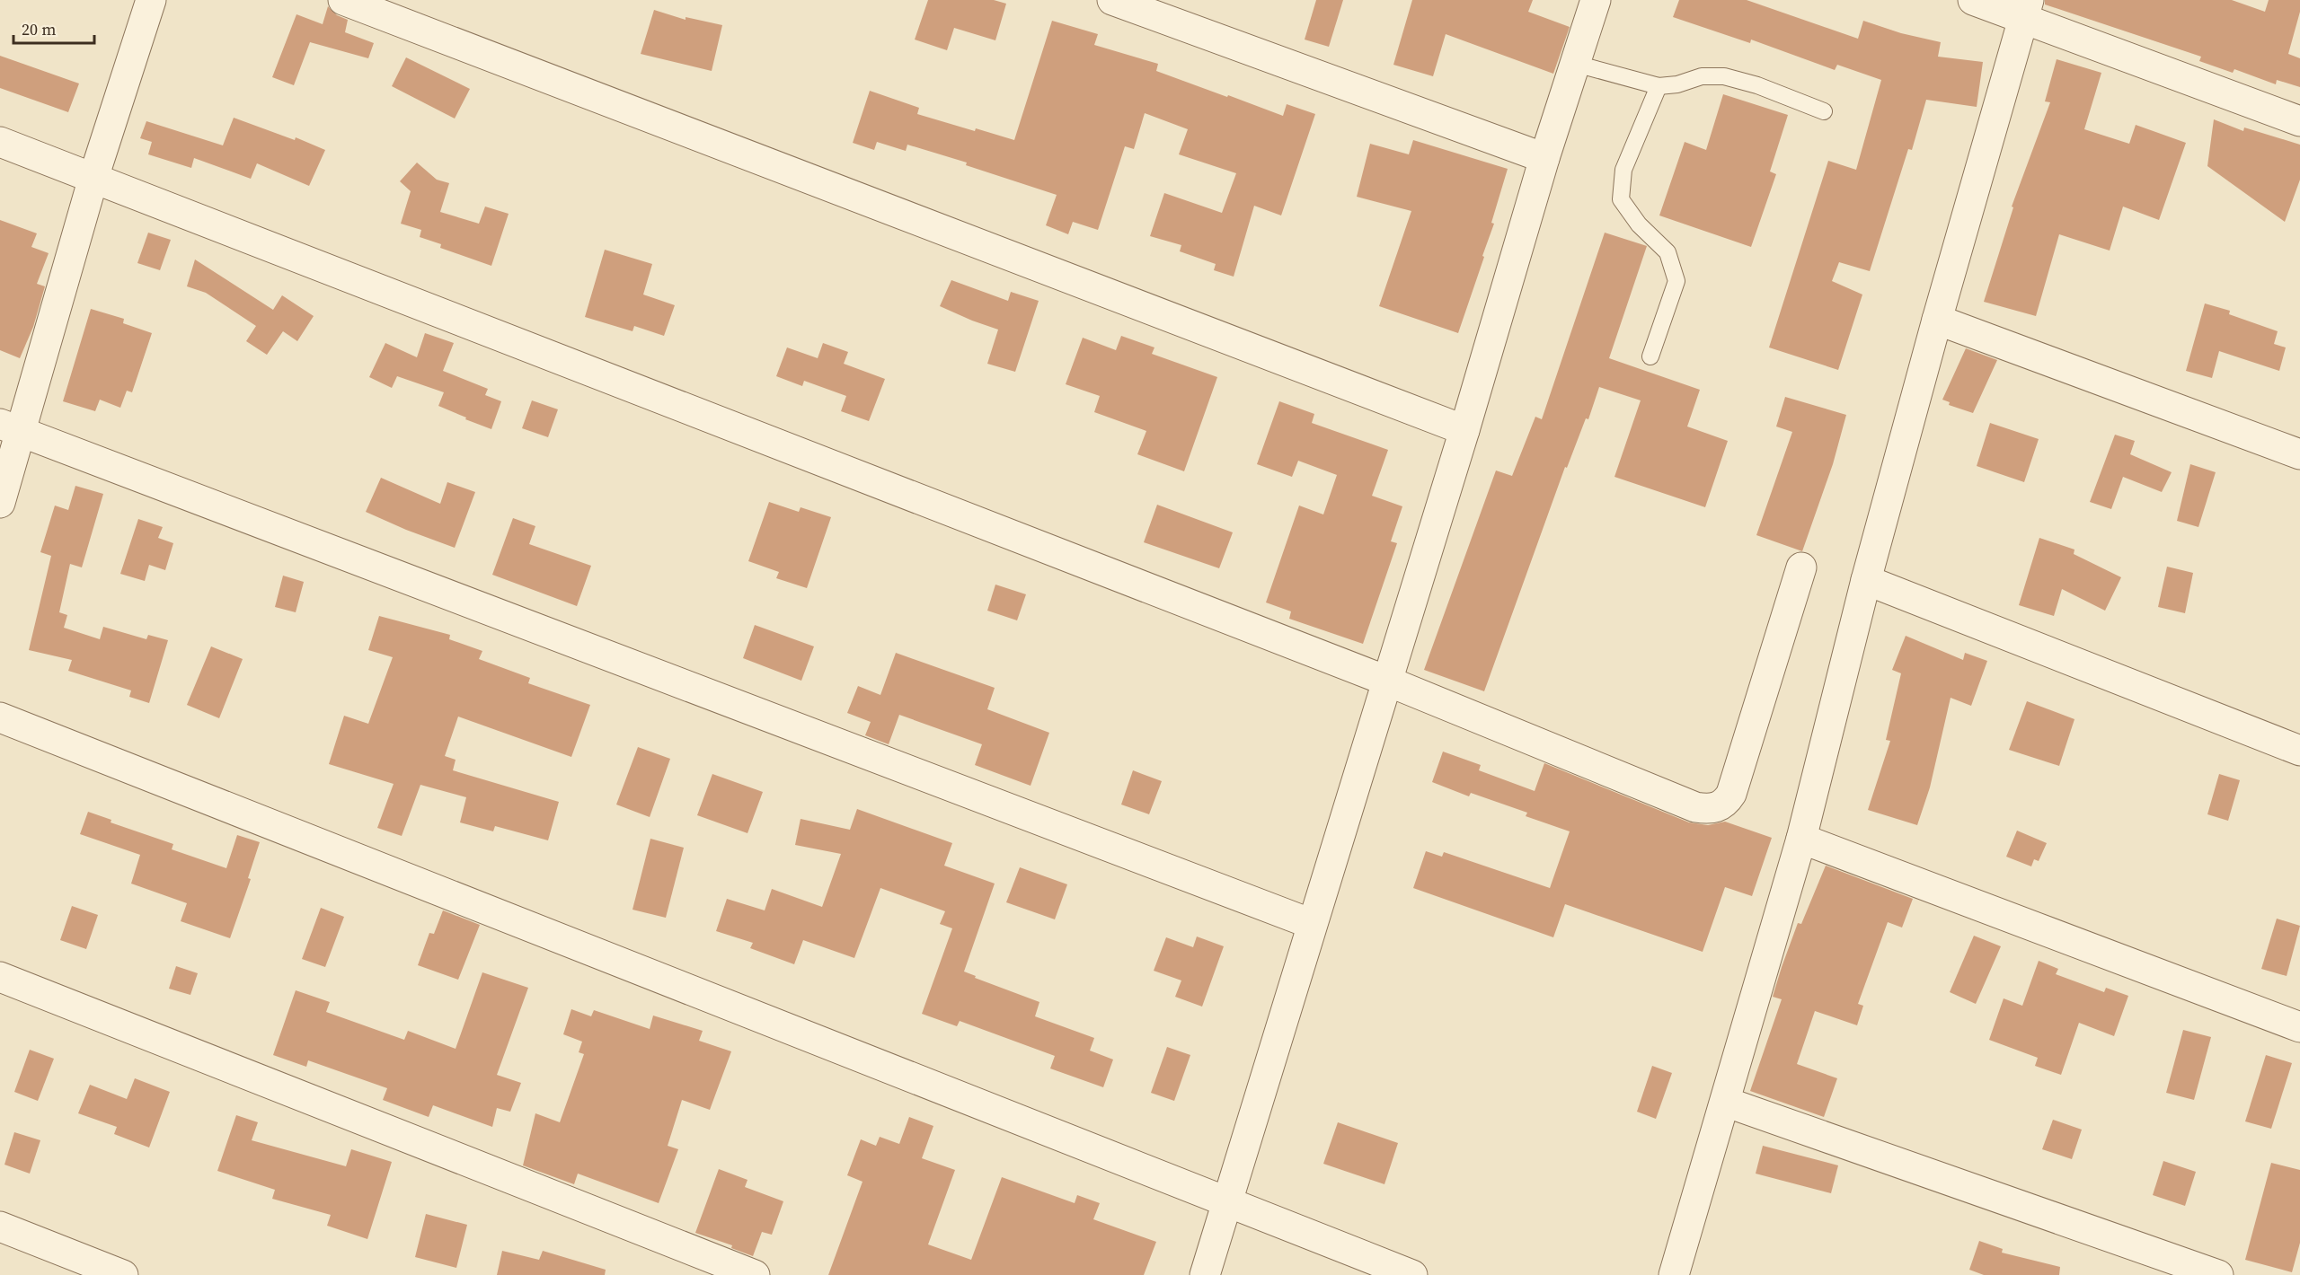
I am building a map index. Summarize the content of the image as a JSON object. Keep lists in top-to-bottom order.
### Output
{
  "scale_bar": "20 m"
}
